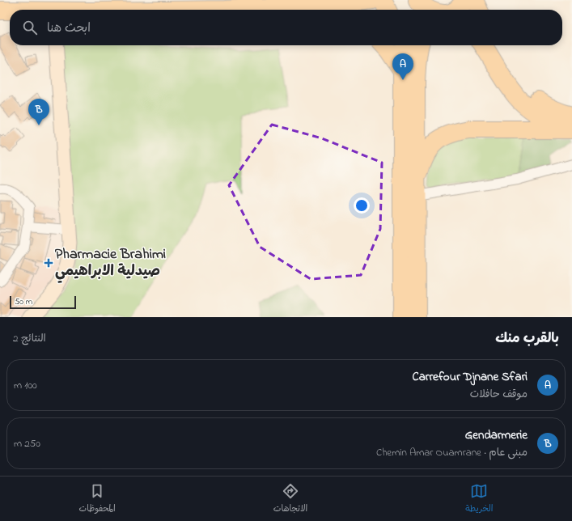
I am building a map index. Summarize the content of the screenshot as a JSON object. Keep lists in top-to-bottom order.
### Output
{
  "places": {
    "health": ["Pharmacie Brahimi صيدلية الابراهيمي"]
  },
  "scale_bar": "50 m",
  "page": {
    "search": "ابحث هنا",
    "pins": ["A", "B"],
    "scale": "50 m",
    "heading": ["بالقرب منك", "النتائج: 2"],
    "list": [
      {
        "mark": "A",
        "name": "Carrefour Djnane Sfari",
        "note": "موقف حافلات",
        "value": "100 m"
      },
      {
        "mark": "B",
        "name": "Gendarmerie",
        "note": "مبنى عام · Chemin Amar Ouamrane",
        "value": "250 m"
      }
    ],
    "nav": ["الخريطة", "الاتجاهات", "المحفوظات"]
  }
}
